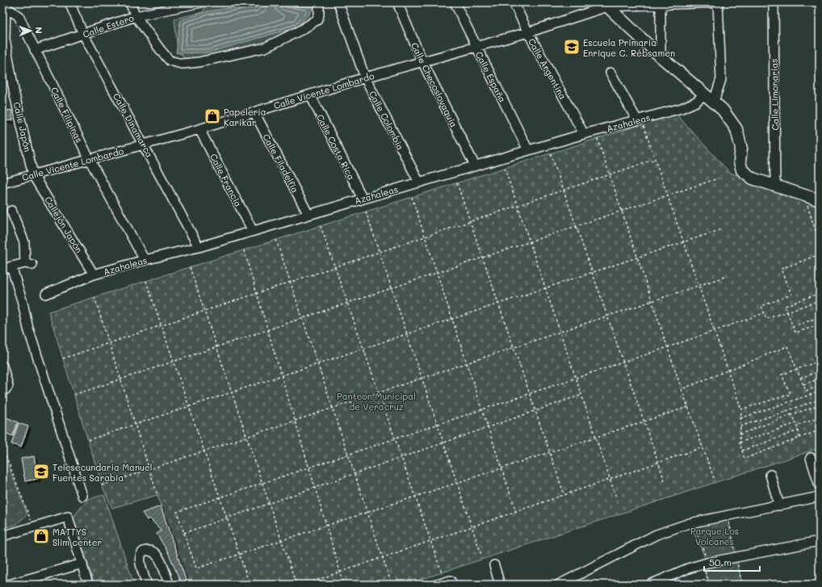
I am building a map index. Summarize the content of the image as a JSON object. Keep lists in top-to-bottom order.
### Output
{
  "streets": {
    "street": [
      "Calle Estero",
      "Calle Argentina",
      "Calle España",
      "Calle Checoslovaquia",
      "Calle Vicente Lombardo",
      "Calle Limonarias",
      "Calle Filipinas",
      "Calle Colombia",
      "Azahaleas",
      "Calle Dinamarca",
      "Calle Japón",
      "Calle Costa Rica",
      "Calle Filadelfia",
      "Calle Francia",
      "Callejón Japón"
    ]
  },
  "crossings": [
    ["Calle Estero", "Calle Filipinas"],
    ["Calle Estero", "Calle Dinamarca"],
    ["Calle Argentina", "Calle Vicente Lombardo"],
    ["Calle Argentina", "Azahaleas"],
    ["Calle España", "Calle Vicente Lombardo"],
    ["Calle España", "Azahaleas"],
    ["Calle Checoslovaquia", "Calle Vicente Lombardo"],
    ["Calle Checoslovaquia", "Azahaleas"],
    ["Calle Vicente Lombardo", "Calle Filipinas"],
    ["Calle Vicente Lombardo", "Calle Colombia"],
    ["Calle Vicente Lombardo", "Calle Dinamarca"],
    ["Calle Vicente Lombardo", "Calle Japón"],
    ["Calle Vicente Lombardo", "Calle Costa Rica"],
    ["Calle Vicente Lombardo", "Calle Filadelfia"],
    ["Calle Vicente Lombardo", "Calle Francia"],
    ["Calle Vicente Lombardo", "Callejón Japón"],
    ["Calle Filipinas", "Azahaleas"],
    ["Calle Filipinas", "Calle Japón"],
    ["Calle Colombia", "Azahaleas"],
    ["Azahaleas", "Calle Dinamarca"],
    ["Azahaleas", "Calle Costa Rica"],
    ["Azahaleas", "Calle Filadelfia"],
    ["Azahaleas", "Calle Francia"],
    ["Azahaleas", "Callejón Japón"],
    ["Calle Japón", "Callejón Japón"]
  ],
  "parks": ["Panteon Municipal de Veracruz", "Parque Los Volcanes"],
  "places": {
    "school or university": ["Escuela Primaria Enrique C. Rébsamen", "Telesecundaria Manuel Fuentes Sarabia"],
    "shop": ["Papelería Karikar", "MATTYS Slim center"]
  },
  "scale_bar": "50 m",
  "north": "right"
}
